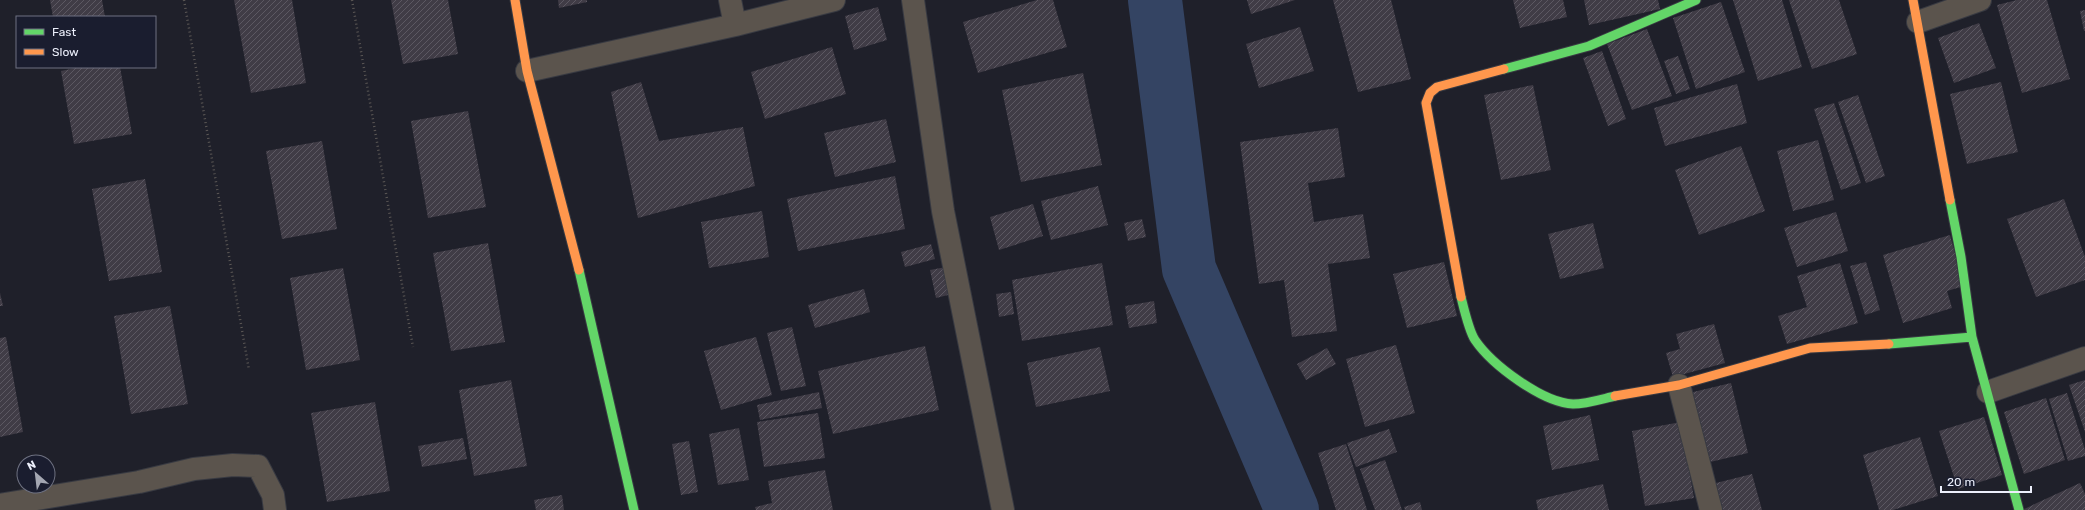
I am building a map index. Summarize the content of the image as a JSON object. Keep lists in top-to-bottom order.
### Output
{
  "legend": ["Fast", "Slow"],
  "scale_bar": "20 m",
  "north": "top left"
}
